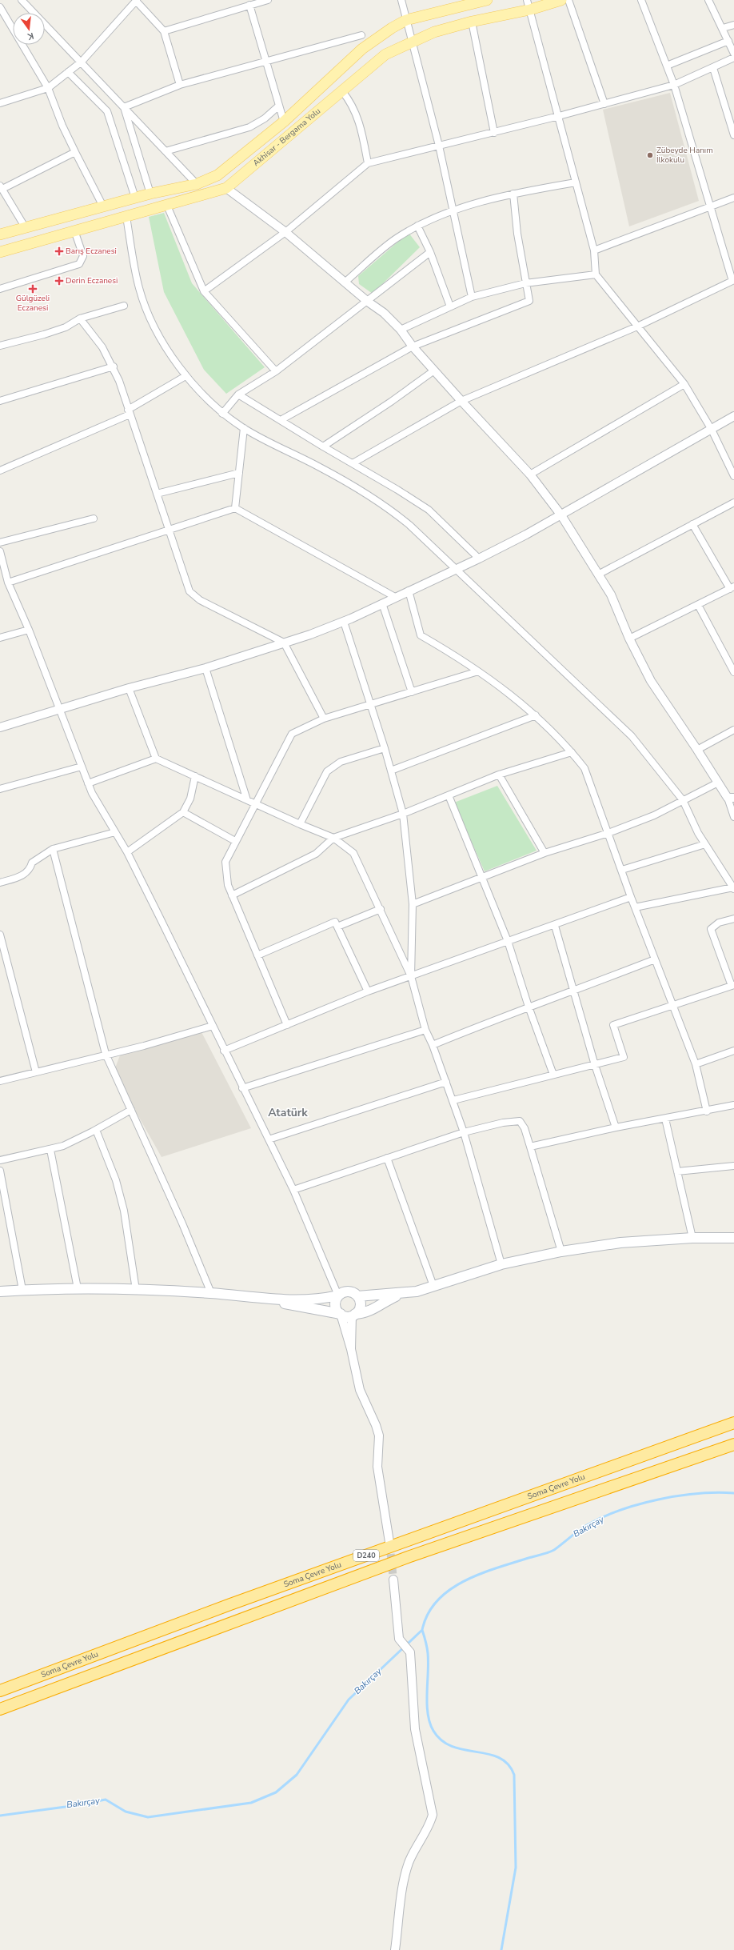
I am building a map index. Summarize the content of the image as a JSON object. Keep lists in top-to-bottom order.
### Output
{
  "streets": {
    "highway": ["Soma Çevre Yolu", "D240"],
    "main road": ["Akhisar - Bergama Yolu"]
  },
  "districts": ["Atatürk"],
  "water": ["Bakırçay"],
  "places": {
    "other": ["Zübeyde Hanım İlkokulu"],
    "health": ["Barış Eczanesi", "Derin Eczanesi", "Gülgüzeli Eczanesi"]
  },
  "north": "bottom"
}
